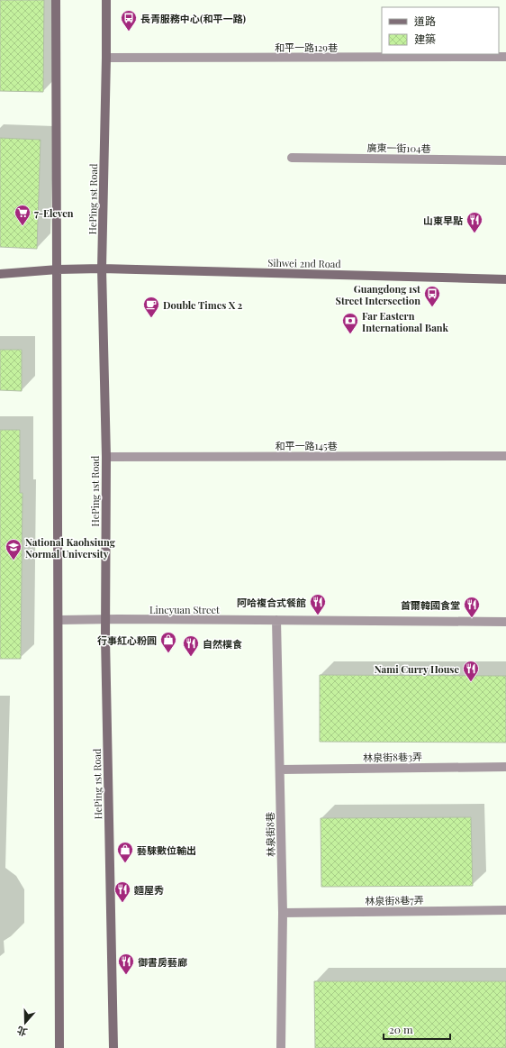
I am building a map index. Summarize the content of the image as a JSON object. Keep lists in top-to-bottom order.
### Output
{
  "streets": {
    "street": [
      "和平一路129巷",
      "廣東一街104巷",
      "HePing 1st Road",
      "Sihwei 2nd Road",
      "和平一路145巷",
      "Lincyuan Street",
      "林泉街8巷3弄",
      "林泉街8巷",
      "林泉街8巷7弄"
    ]
  },
  "crossings": [
    ["和平一路129巷", "HePing 1st Road"],
    ["HePing 1st Road", "Sihwei 2nd Road"],
    ["HePing 1st Road", "和平一路145巷"],
    ["HePing 1st Road", "Lincyuan Street"],
    ["Lincyuan Street", "林泉街8巷"],
    ["林泉街8巷3弄", "林泉街8巷"],
    ["林泉街8巷", "林泉街8巷7弄"]
  ],
  "places": {
    "bus stop": ["長青服務中心(和平一路)", "Guangdong 1st Street Intersection"],
    "supermarket": ["7-Eleven"],
    "restaurant": [
      "山東早點",
      "阿哈複合式餐館",
      "首爾韓國食堂",
      "自然樸食",
      "Nami Curry House",
      "麵屋秀",
      "御書房藝廊"
    ],
    "cafe": ["Double Times X 2"],
    "bank": ["Far Eastern International Bank"],
    "school or university": ["National Kaohsiung Normal University"],
    "shop": ["行事紅心粉圓", "藝騋數位輸出"]
  },
  "legend": ["道路", "建築"],
  "scale_bar": "20 m",
  "north": "bottom"
}
